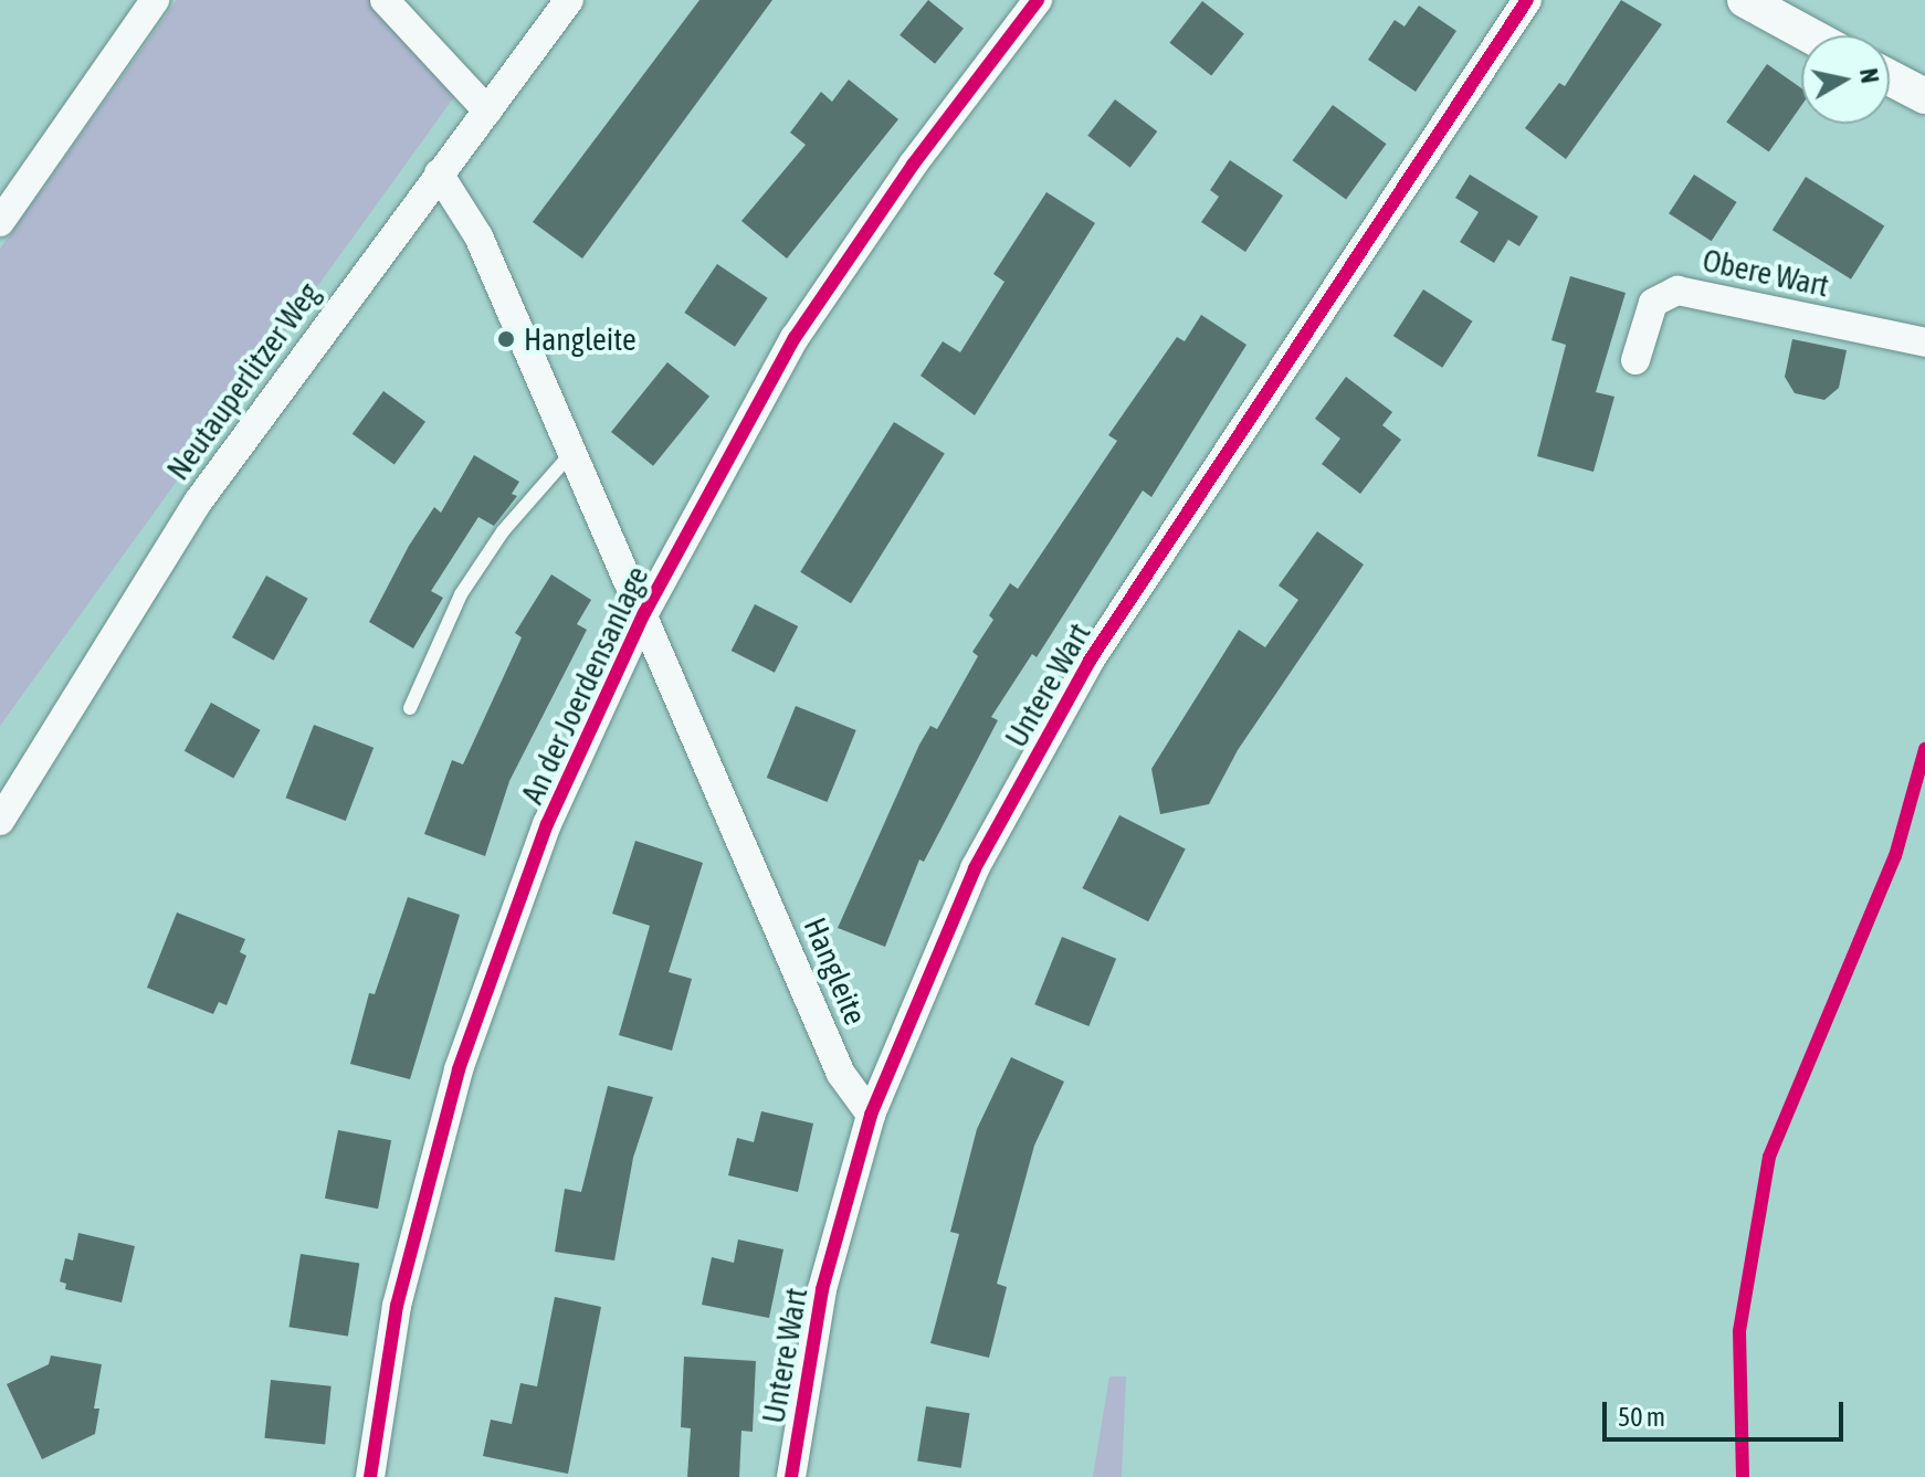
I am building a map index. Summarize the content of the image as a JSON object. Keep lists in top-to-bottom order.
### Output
{
  "streets": {
    "street": [
      "Obere Wart",
      "Neutauperlitzer Weg",
      "An der Joerdensanlage",
      "Untere Wart",
      "Hangleite"
    ]
  },
  "crossings": [
    ["Neutauperlitzer Weg", "Hangleite"],
    ["An der Joerdensanlage", "Hangleite"],
    ["Untere Wart", "Hangleite"]
  ],
  "places": ["Hangleite"],
  "scale_bar": "50 m",
  "north": "right"
}
